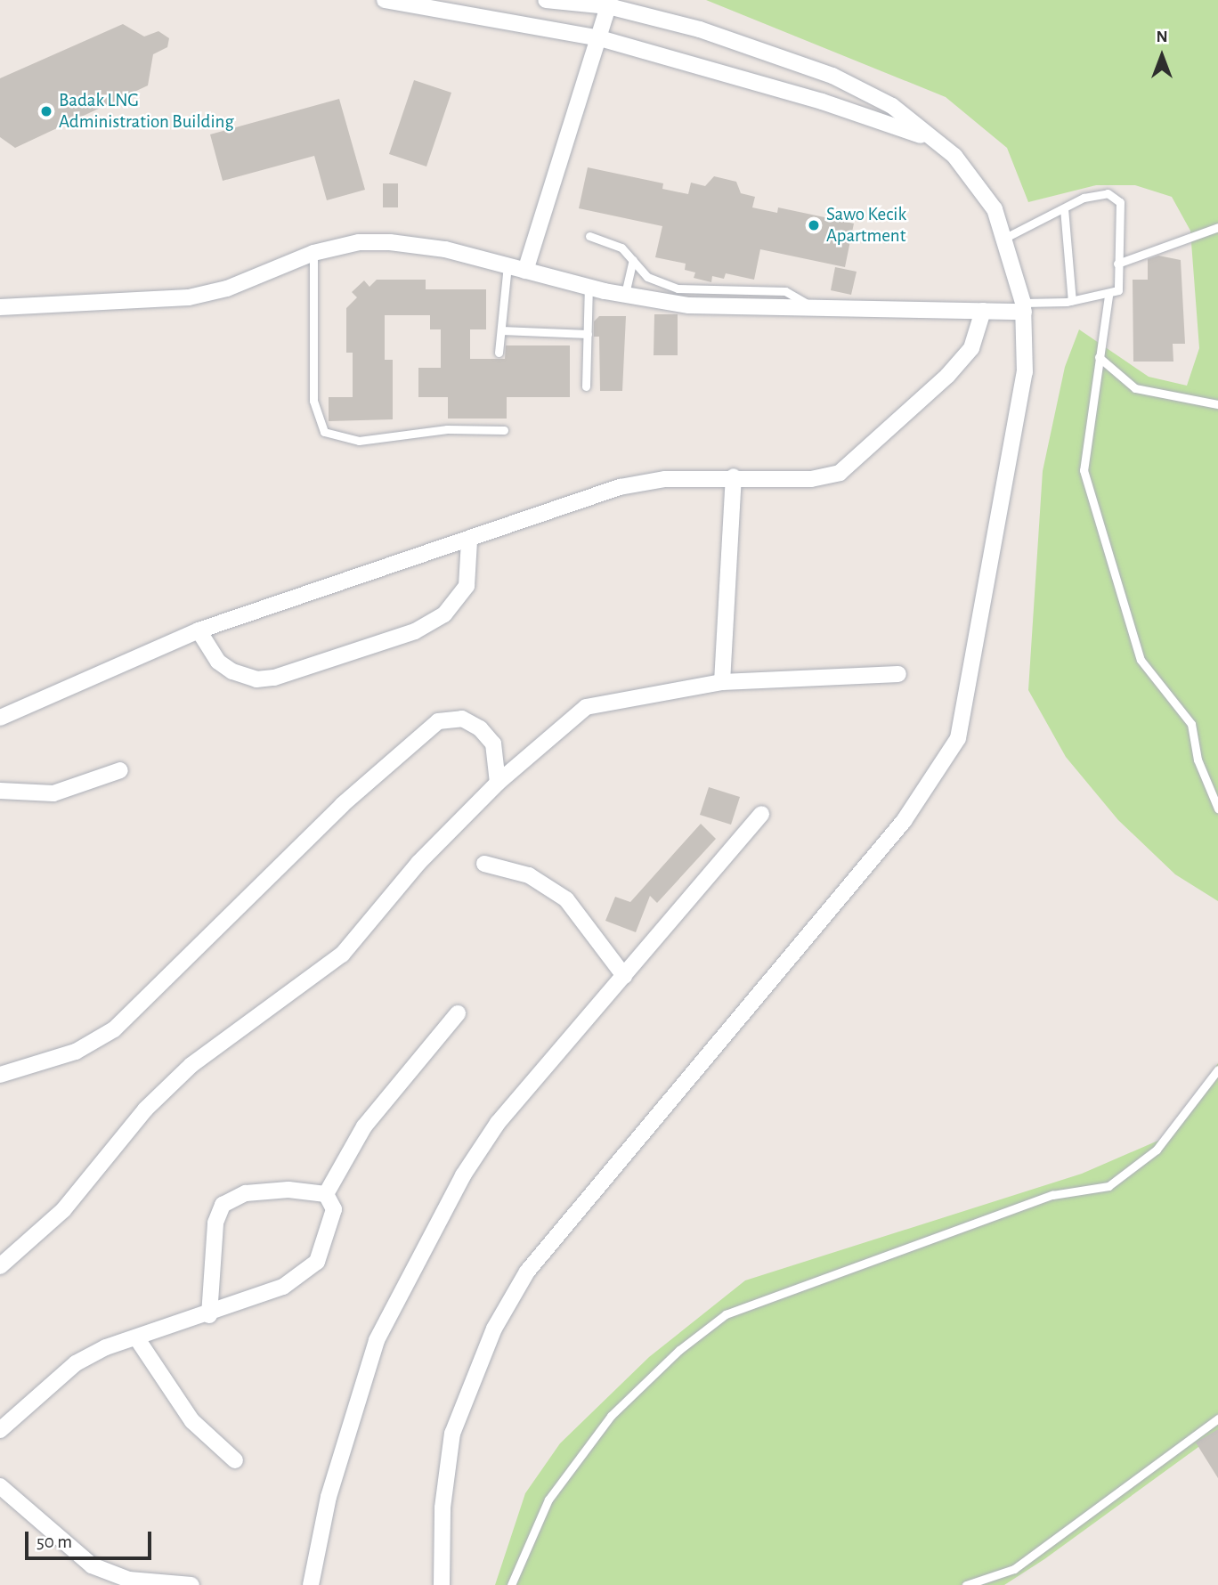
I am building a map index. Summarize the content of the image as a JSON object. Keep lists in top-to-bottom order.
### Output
{
  "places": ["Badak LNG Administration Building", "Sawo Kecik Apartment"],
  "scale_bar": "50 m",
  "north": "top"
}
